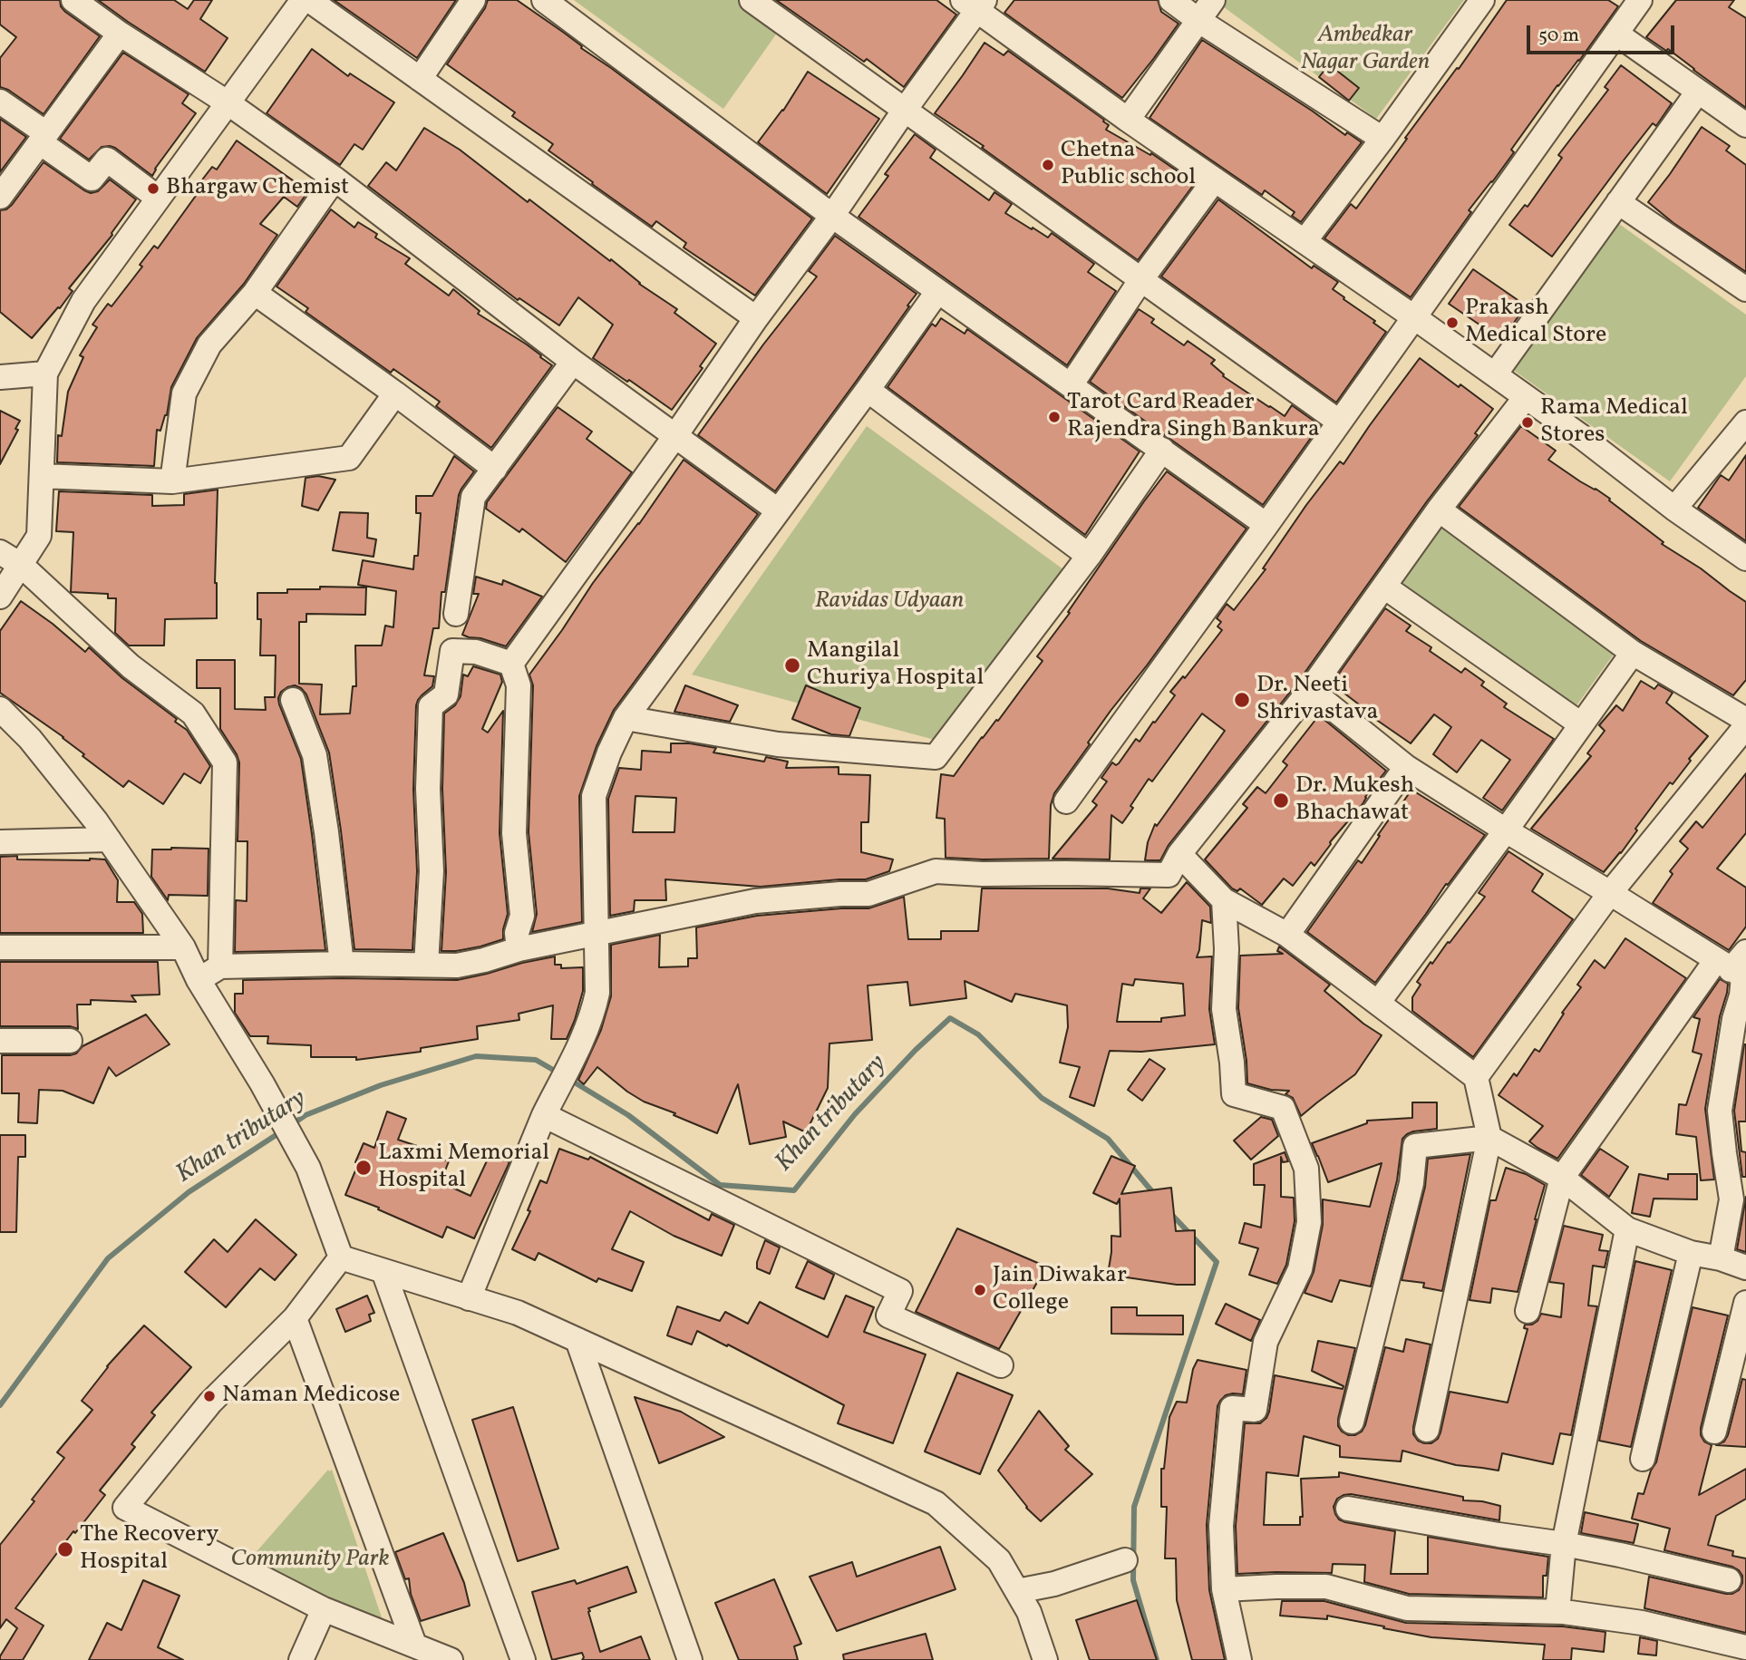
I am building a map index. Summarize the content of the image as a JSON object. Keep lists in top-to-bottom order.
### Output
{
  "water": ["Khan tributary"],
  "parks": ["Ambedkar Nagar Garden", "Ravidas Udyaan", "Community Park"],
  "places": [
    "Chetna Public school",
    "Bhargaw Chemist",
    "Prakash Medical Store",
    "Tarot Card Reader Rajendra Singh Bankura",
    "Rama Medical Stores",
    "Mangilal Churiya Hospital",
    "Dr. Neeti Shrivastava",
    "Dr. Mukesh Bhachawat",
    "Laxmi Memorial Hospital",
    "Jain Diwakar College",
    "Naman Medicose",
    "The Recovery Hospital"
  ],
  "scale_bar": "50 m"
}
